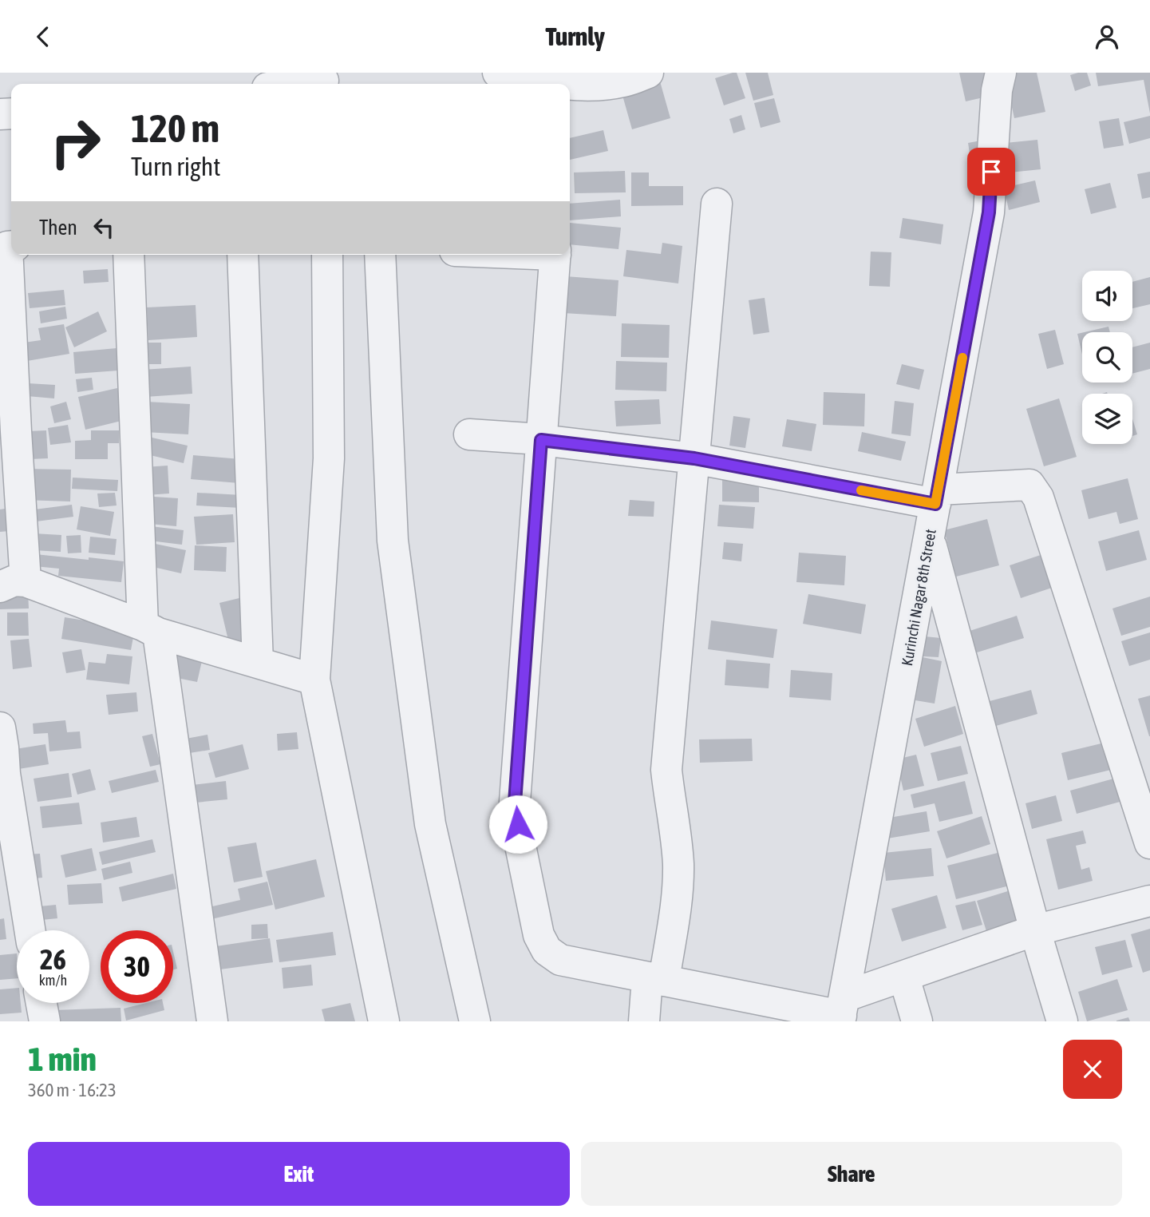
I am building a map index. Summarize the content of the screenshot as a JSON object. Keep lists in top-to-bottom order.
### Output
{
  "streets": {
    "street": ["Kurinchi Nagar 8th Street"]
  },
  "page": {
    "header": "Turnly",
    "turn": ["120 m", "Turn right"],
    "then": "Then",
    "speed": "26 km/h",
    "limit": "30",
    "heading": ["1 min", "360 m · 16:23"],
    "buttons": ["Exit", "Share"]
  }
}
